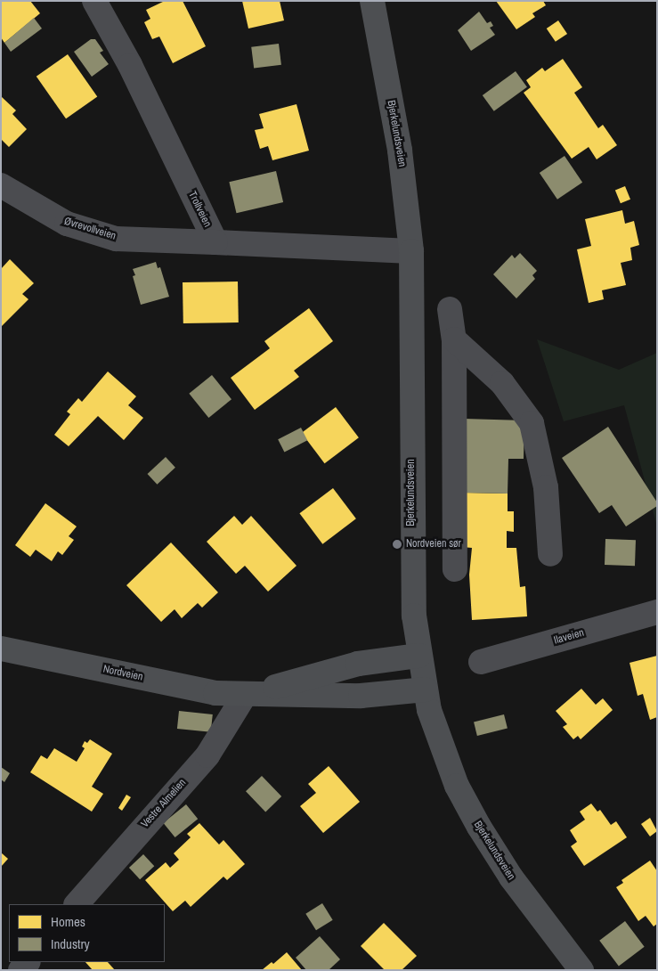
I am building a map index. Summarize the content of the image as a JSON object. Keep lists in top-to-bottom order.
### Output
{
  "streets": {
    "main road": ["Bjerkelundsveien", "Nordveien"],
    "street": [
      "Trollveien",
      "Øvrevollveien",
      "Ilaveien",
      "Vestre Almelien"
    ]
  },
  "crossings": [
    ["Bjerkelundsveien", "Nordveien"],
    ["Trollveien", "Øvrevollveien"],
    ["Nordveien", "Vestre Almelien"]
  ],
  "places": ["Nordveien sør"],
  "legend": ["Homes", "Industry"]
}
